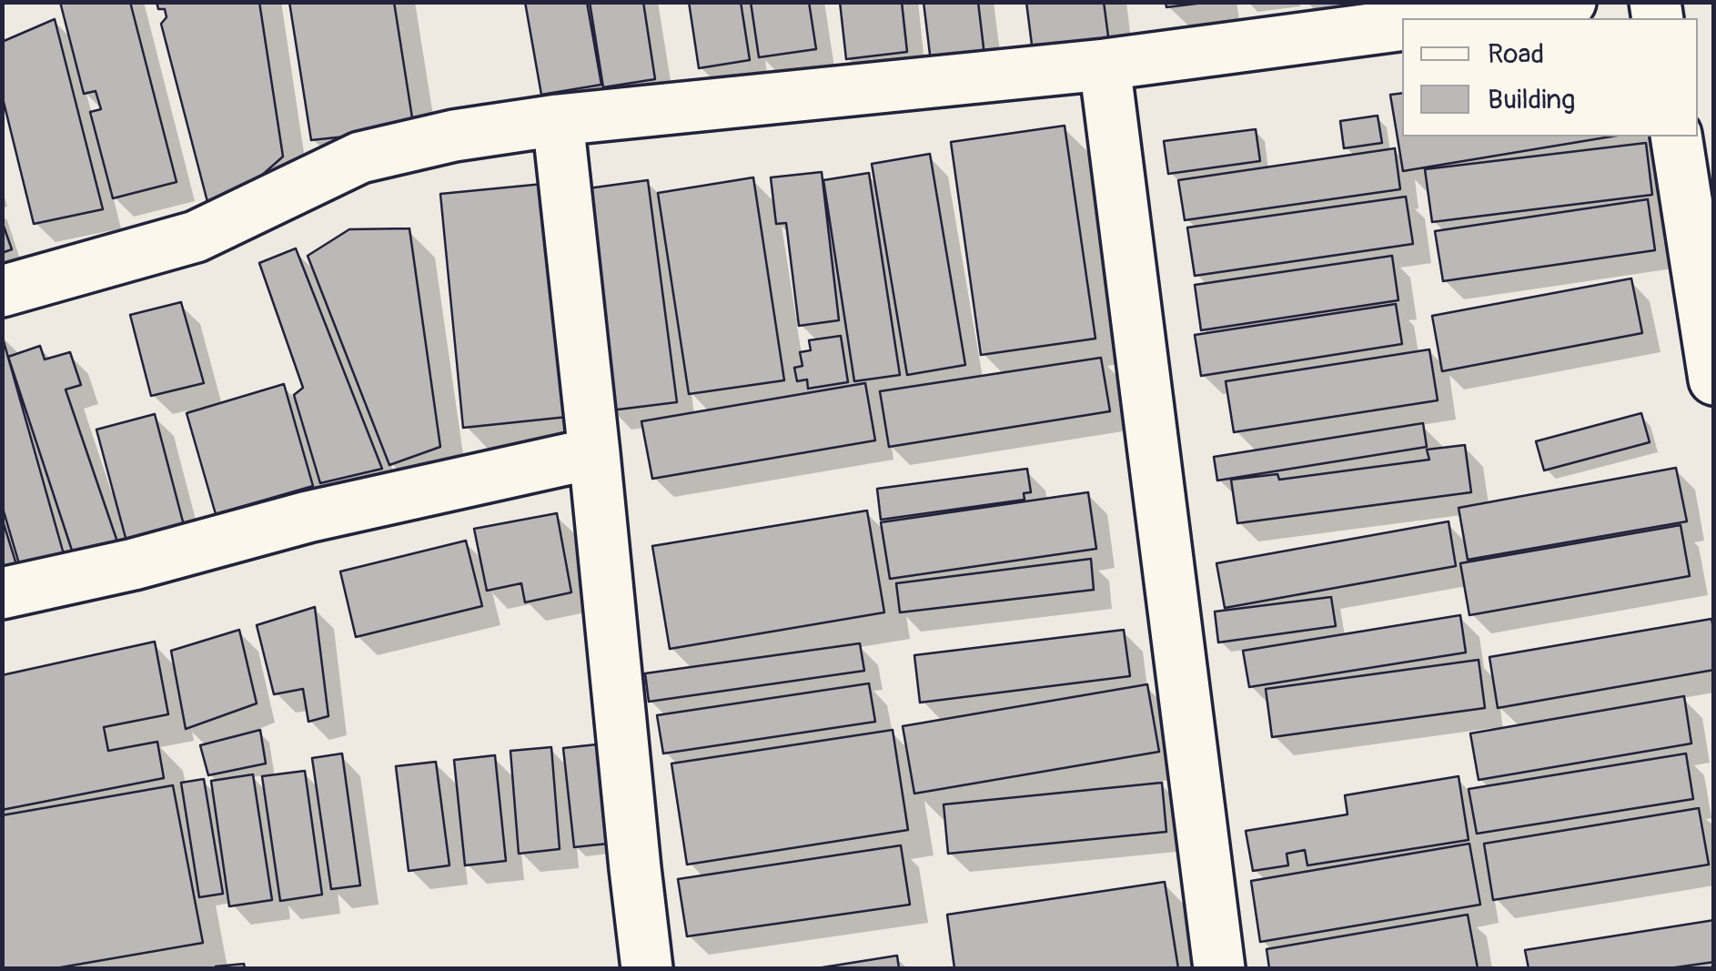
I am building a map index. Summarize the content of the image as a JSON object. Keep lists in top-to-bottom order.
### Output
{
  "legend": ["Road", "Building"]
}
